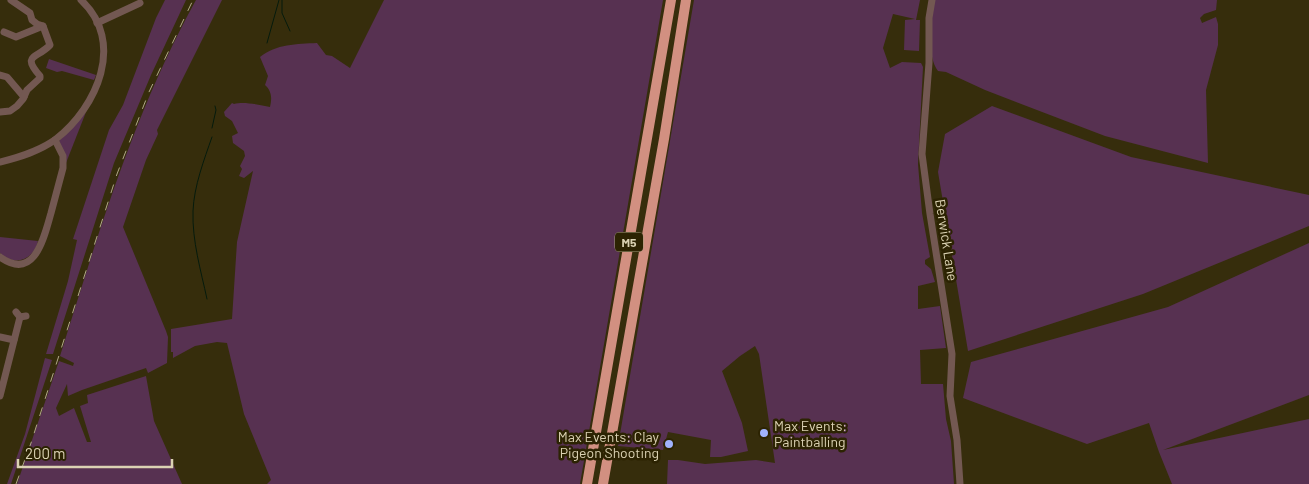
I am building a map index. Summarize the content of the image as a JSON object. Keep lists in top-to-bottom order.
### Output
{
  "streets": {
    "highway": ["M5"],
    "street": ["Berwick Lane"]
  },
  "places": ["Max Events: Paintballing", "Max Events: Clay Pigeon Shooting"],
  "scale_bar": "200 m"
}
